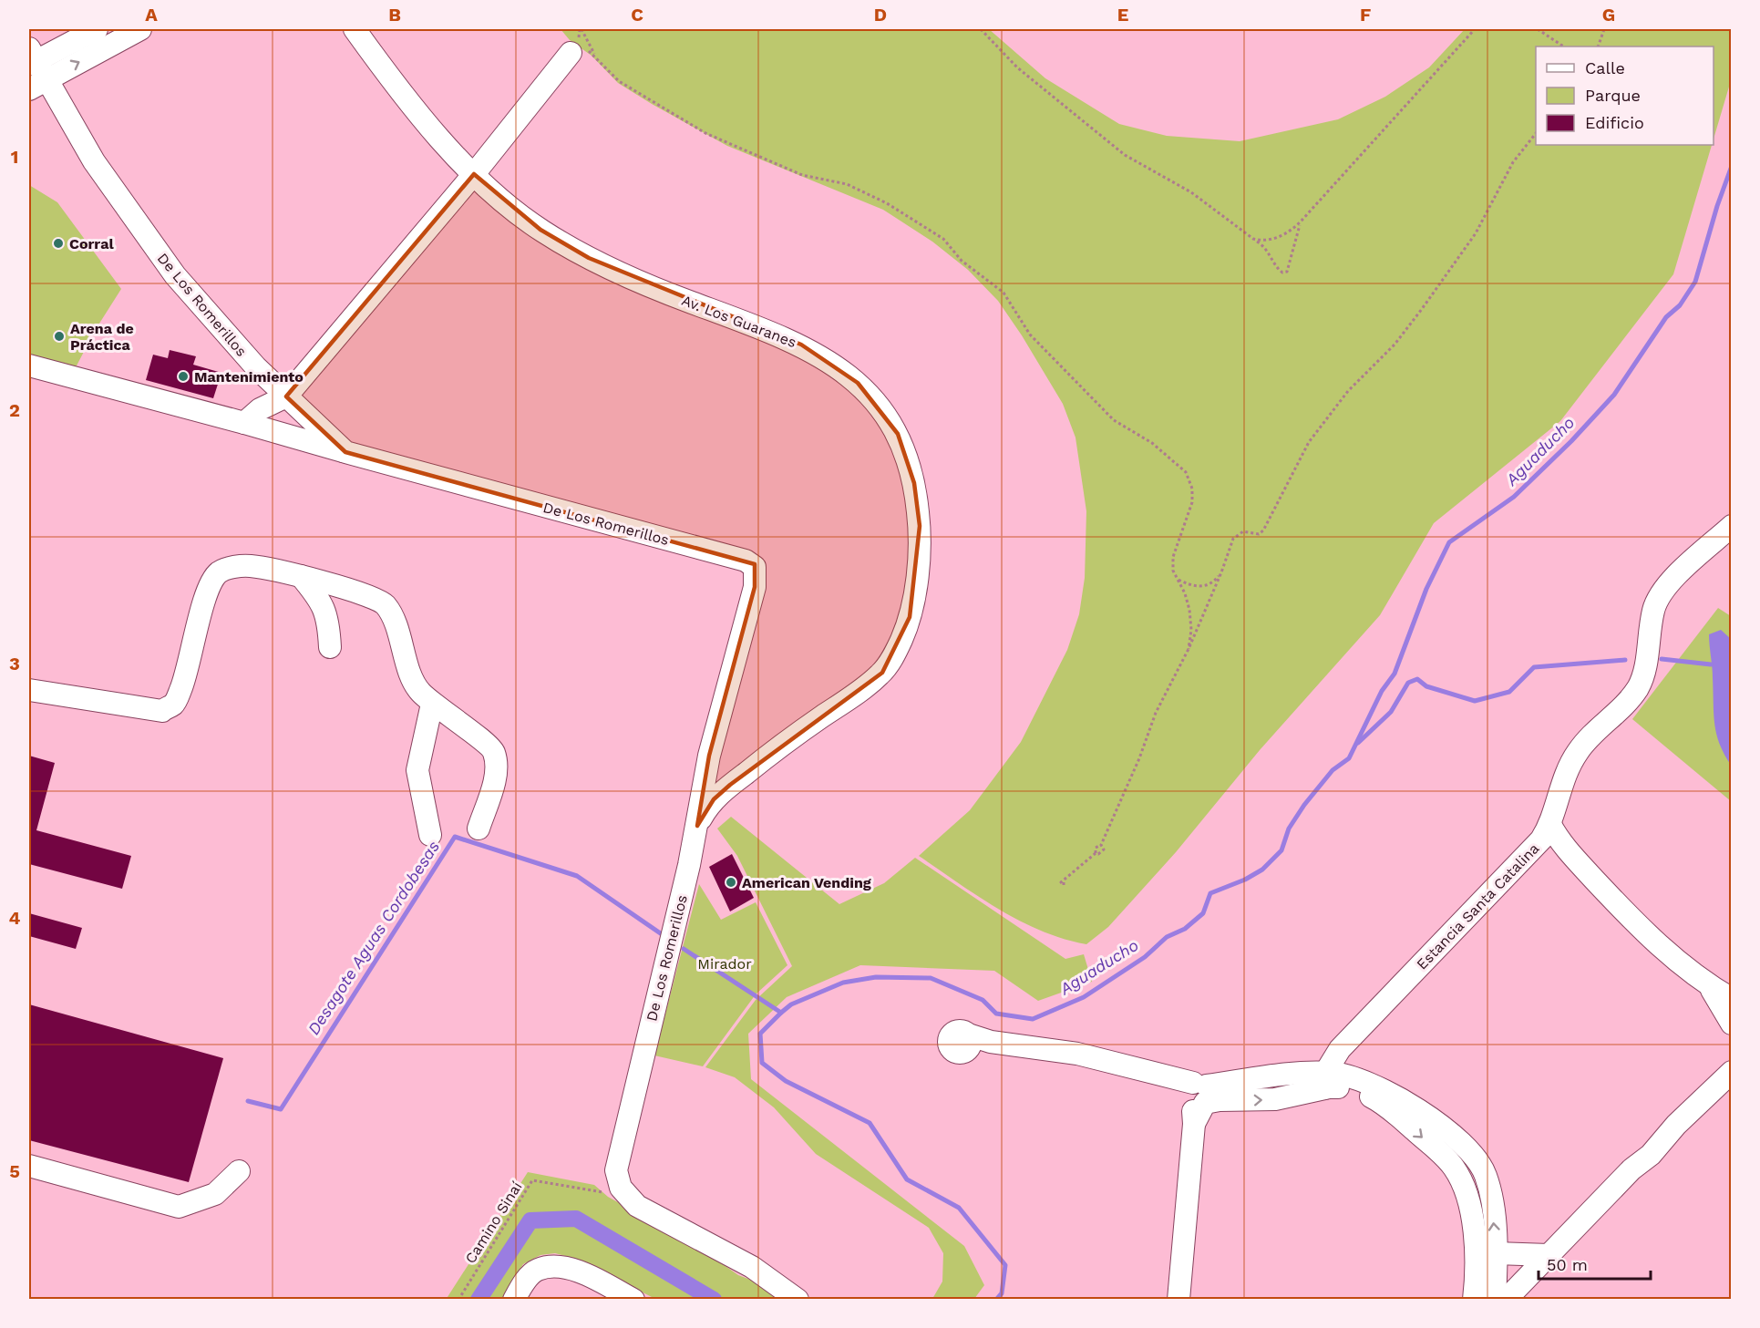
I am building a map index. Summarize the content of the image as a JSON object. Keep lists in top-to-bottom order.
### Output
{
  "streets": {
    "street": ["De Los Romerillos", "Av. Los Guaranes", "Estancia Santa Catalina"],
    "path": ["Camino Sinaí"]
  },
  "crossings": [
    ["De Los Romerillos", "Av. Los Guaranes"],
    ["De Los Romerillos", "Camino Sinaí"]
  ],
  "water": ["Aguaducho", "Desagote Aguas Cordobesas"],
  "parks": ["Mirador"],
  "places": [
    "Corral",
    "Arena de Práctica",
    "Mantenimiento",
    "American Vending"
  ],
  "legend": ["Calle", "Parque", "Edificio"],
  "scale_bar": "50 m",
  "grid": {
    "columns": [
      "A",
      "B",
      "C",
      "D",
      "E",
      "F",
      "G"
    ],
    "rows": [
      "1",
      "2",
      "3",
      "4",
      "5"
    ]
  }
}
